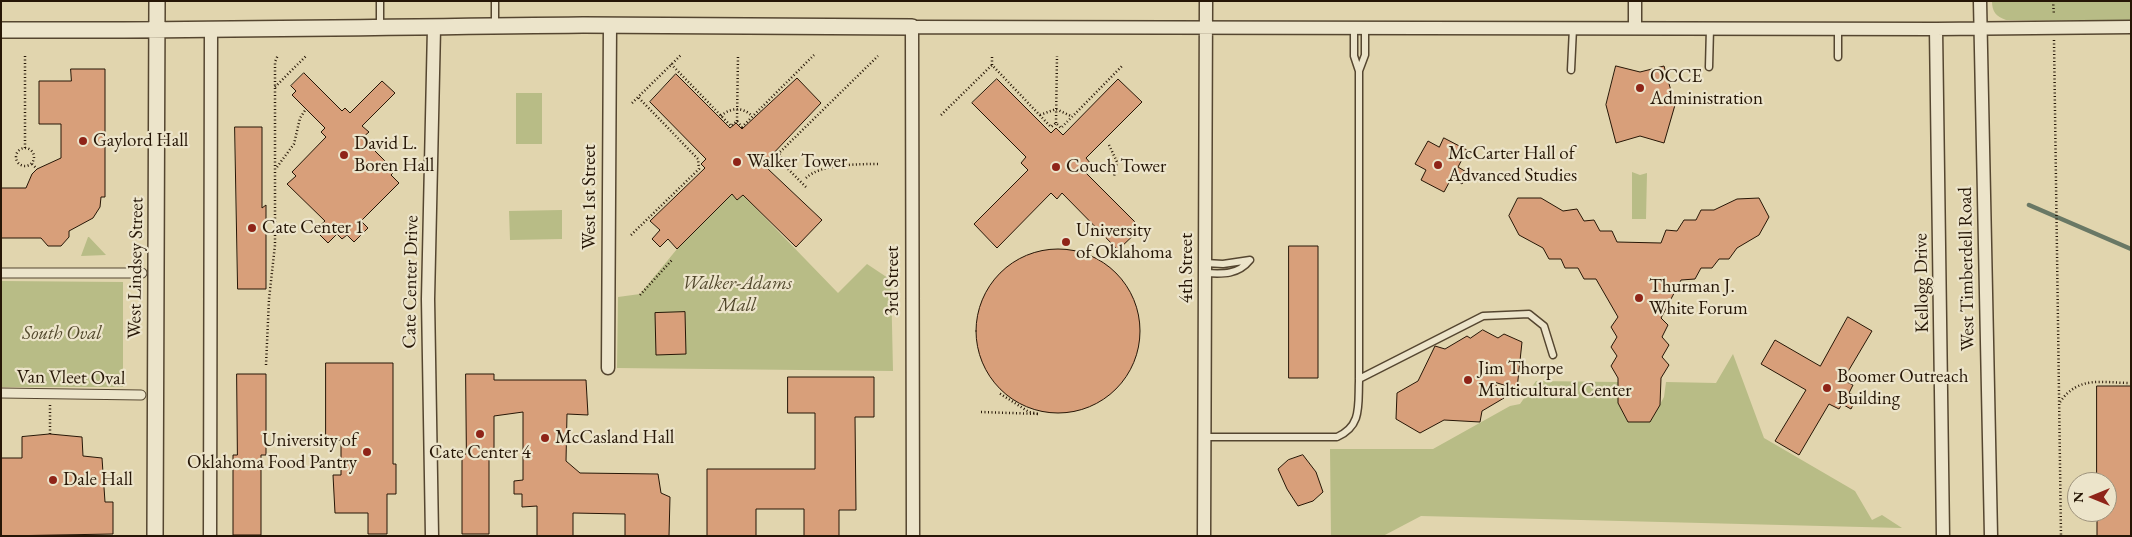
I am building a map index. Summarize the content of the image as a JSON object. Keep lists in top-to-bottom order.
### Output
{
  "streets": {
    "street": [
      "West 1st Street",
      "West Lindsey Street",
      "4th Street",
      "West Timberdell Road",
      "3rd Street",
      "Cate Center Drive",
      "Kellogg Drive",
      "Van Vleet Oval"
    ]
  },
  "parks": ["Walker-Adams Mall", "South Oval"],
  "places": [
    "OCCE Administration",
    "Gaylord Hall",
    "David L. Boren Hall",
    "Walker Tower",
    "McCarter Hall of Advanced Studies",
    "Couch Tower",
    "Cate Center 1",
    "University of Oklahoma",
    "Thurman J. White Forum",
    "Jim Thorpe Multicultural Center",
    "Boomer Outreach Building",
    "Cate Center 4",
    "McCasland Hall",
    "University of Oklahoma Food Pantry",
    "Dale Hall"
  ],
  "north": "left"
}
